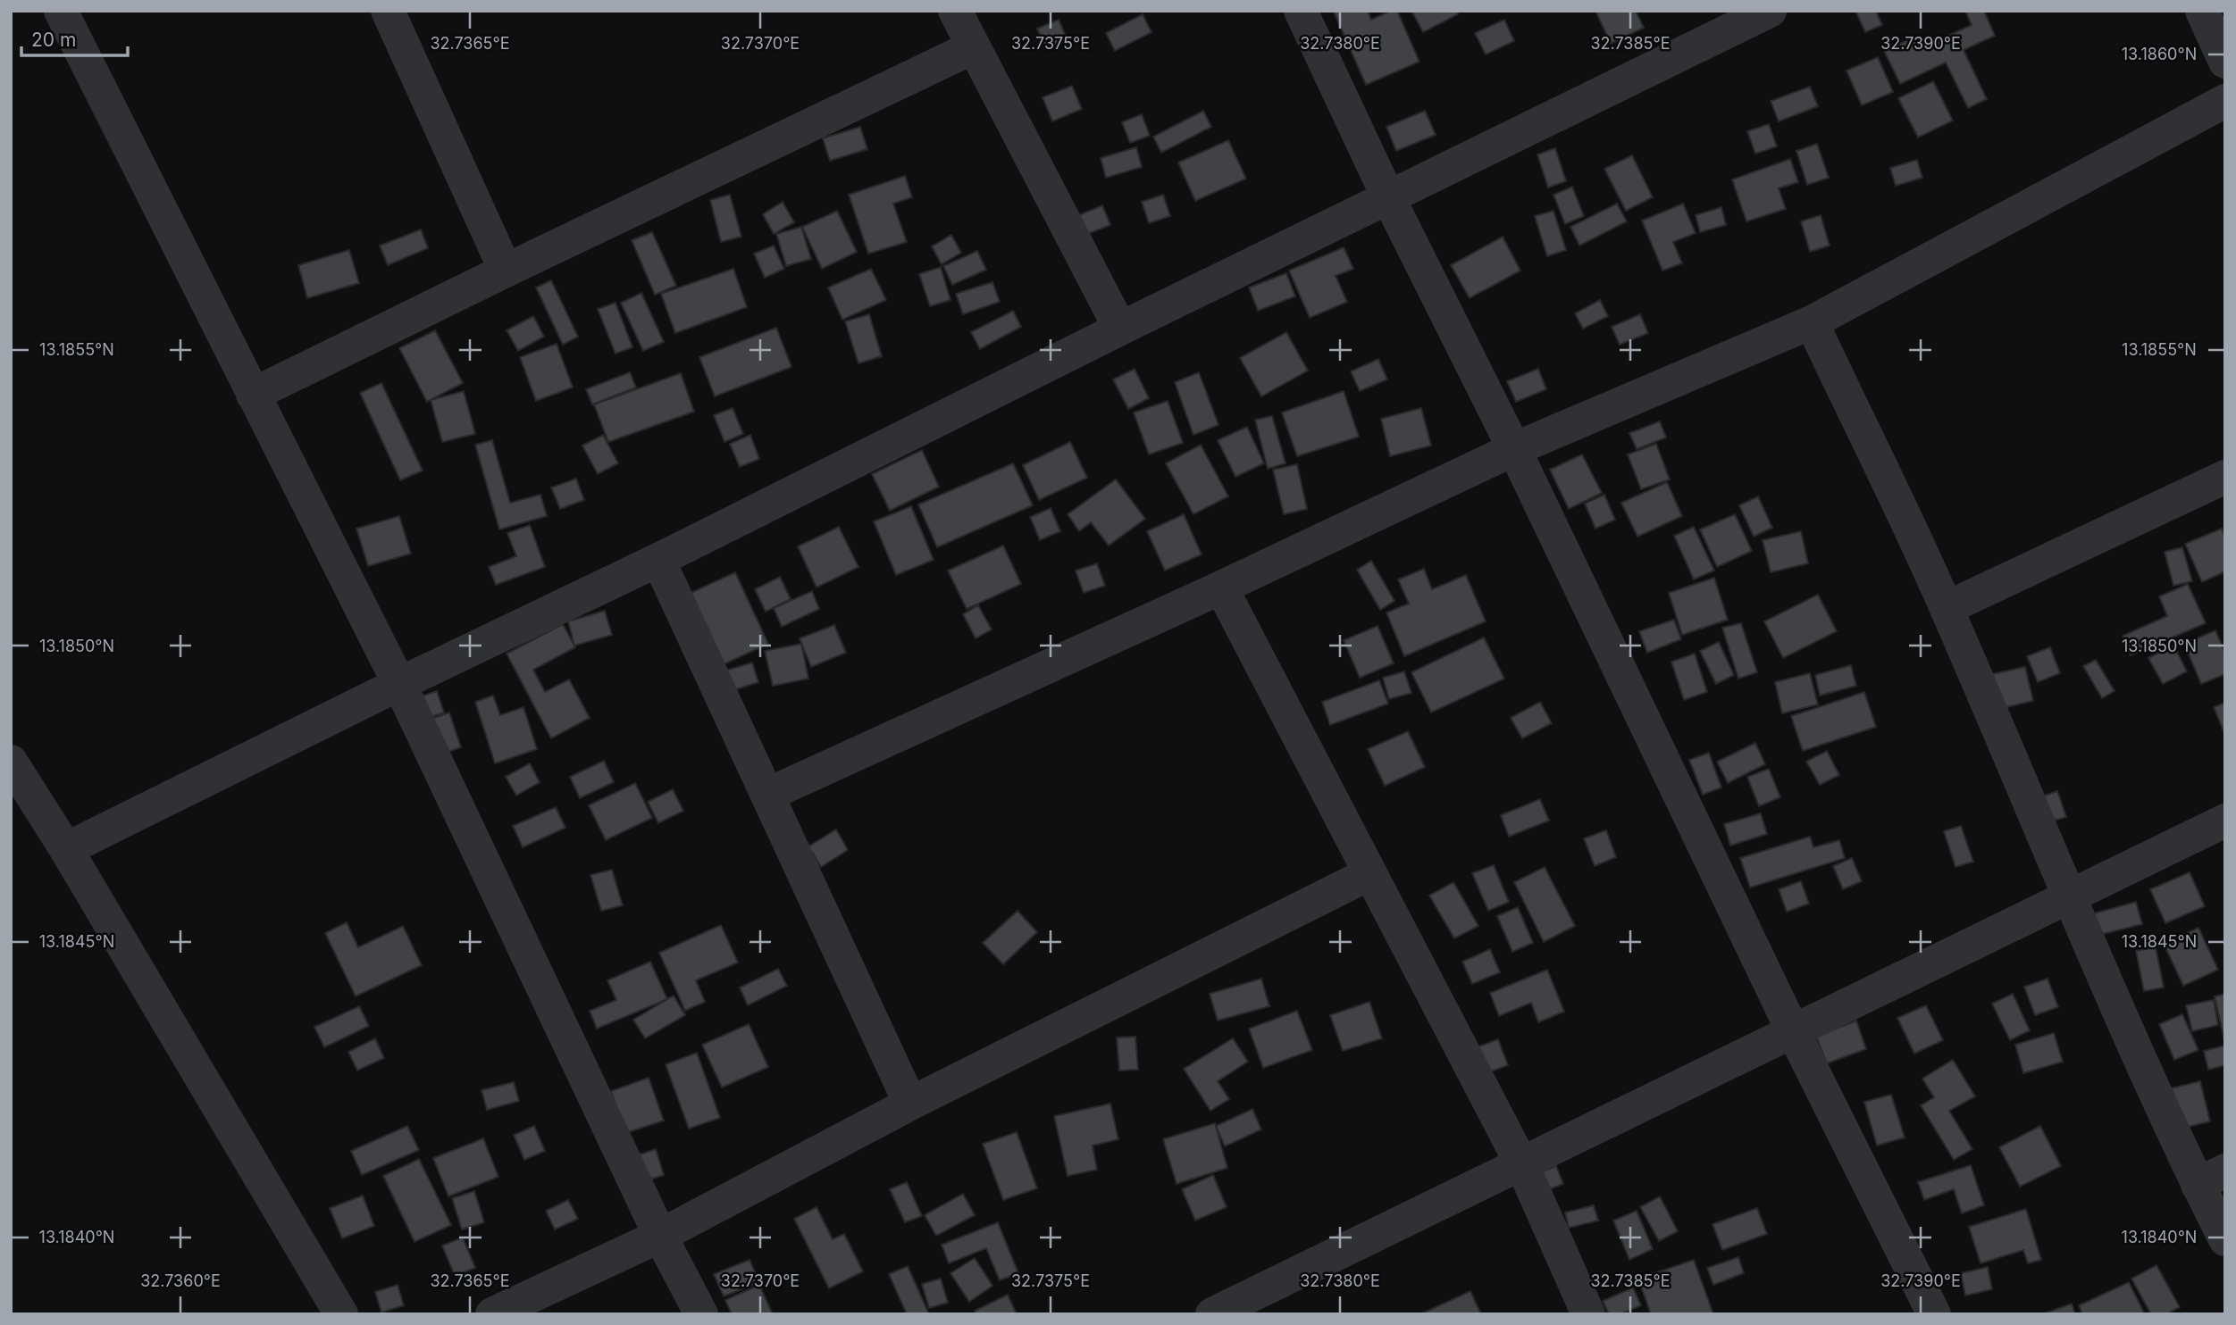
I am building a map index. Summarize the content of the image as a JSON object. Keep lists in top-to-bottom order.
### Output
{
  "scale_bar": "20 m",
  "coordinates": [
    "32.7365°E",
    "32.7370°E",
    "32.7375°E",
    "32.7380°E",
    "32.7385°E",
    "32.7390°E",
    "13.1860°N",
    "13.1855°N",
    "13.1850°N",
    "13.1845°N",
    "13.1840°N",
    "32.7360°E"
  ]
}
